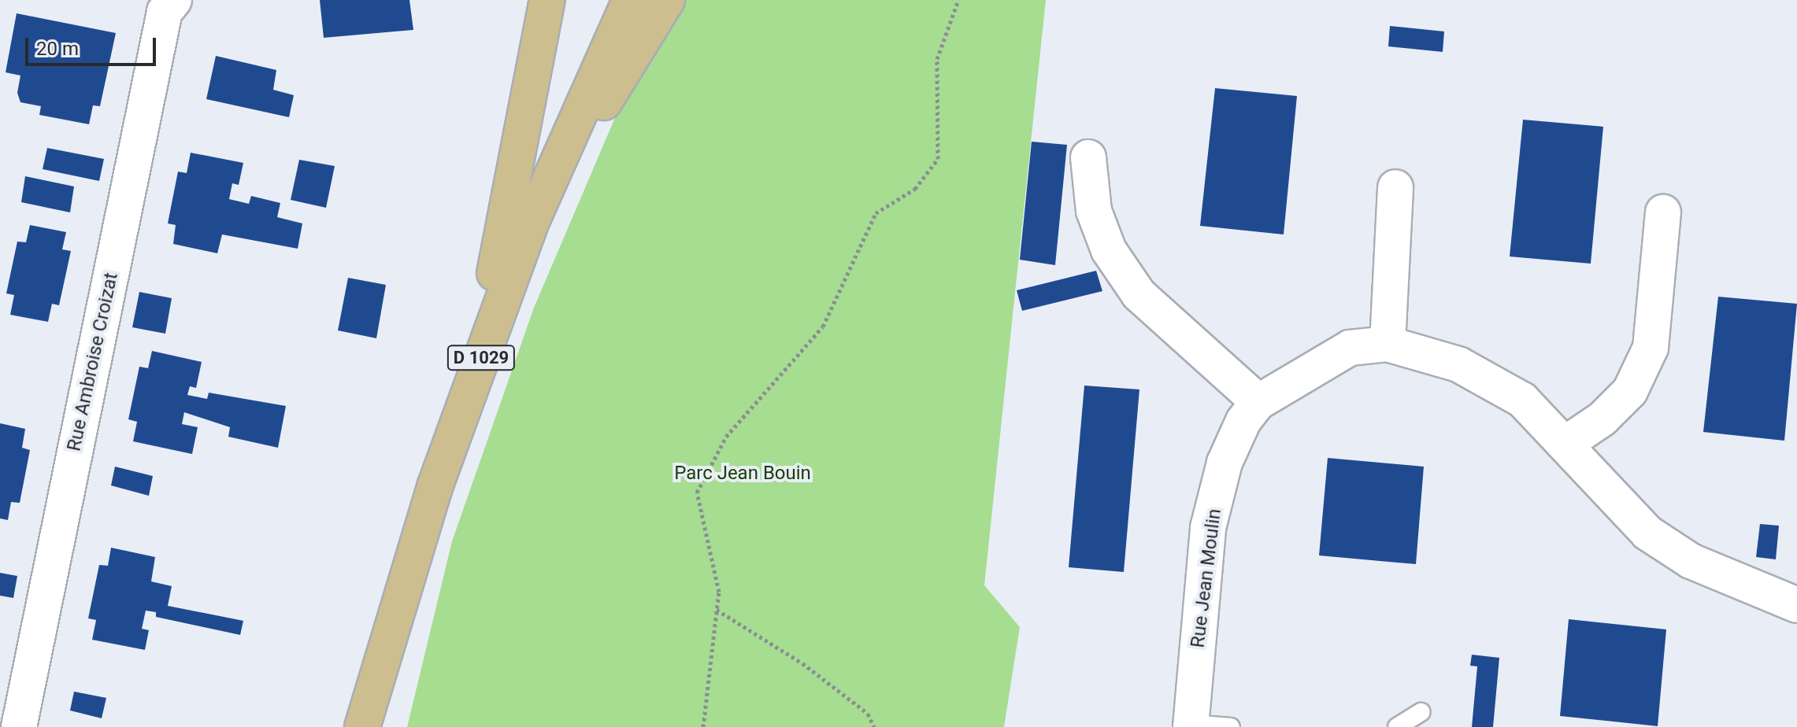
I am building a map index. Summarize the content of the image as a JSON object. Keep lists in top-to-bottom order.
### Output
{
  "streets": {
    "main road": ["D 1029"],
    "street": ["Rue Ambroise Croizat", "Rue Jean Moulin"]
  },
  "parks": ["Parc Jean Bouin"],
  "scale_bar": "20 m"
}
